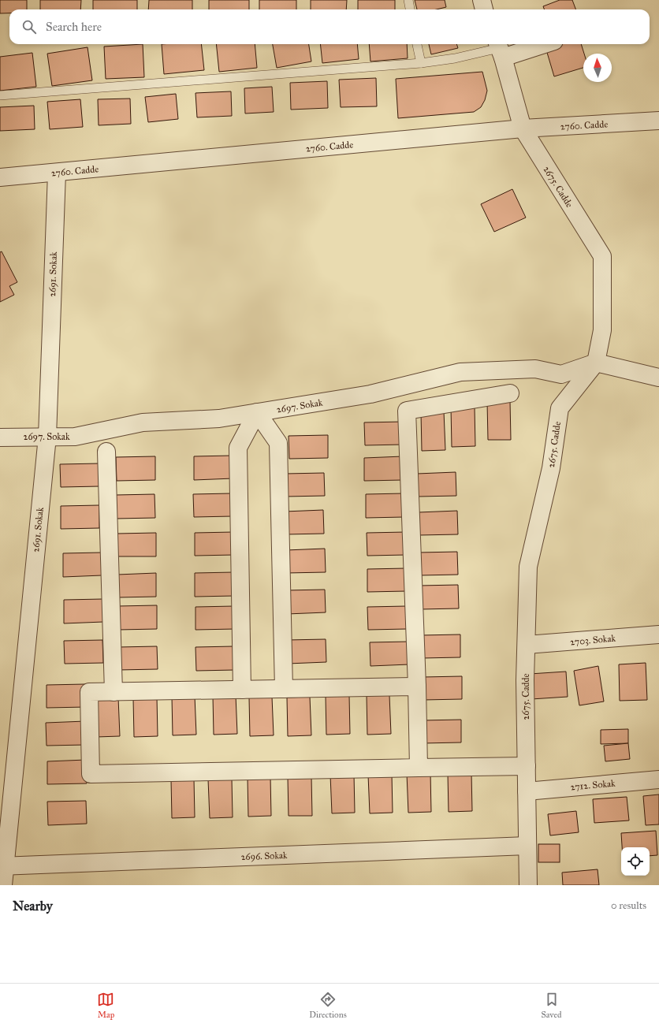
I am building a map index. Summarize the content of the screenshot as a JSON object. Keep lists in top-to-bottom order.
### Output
{
  "streets": {
    "street": [
      "2760. Cadde",
      "2675. Cadde",
      "2691. Sokak",
      "2697. Sokak",
      "2703. Sokak",
      "2712. Sokak",
      "2696. Sokak"
    ]
  },
  "crossings": [
    ["2760. Cadde", "2675. Cadde"],
    ["2760. Cadde", "2691. Sokak"],
    ["2675. Cadde", "2697. Sokak"],
    ["2675. Cadde", "2703. Sokak"],
    ["2675. Cadde", "2712. Sokak"],
    ["2675. Cadde", "2696. Sokak"],
    ["2691. Sokak", "2697. Sokak"],
    ["2691. Sokak", "2696. Sokak"]
  ],
  "north": "top",
  "page": {
    "search": "Search here",
    "heading": ["Nearby", "0 results"],
    "nav": ["Map", "Directions", "Saved"]
  }
}
